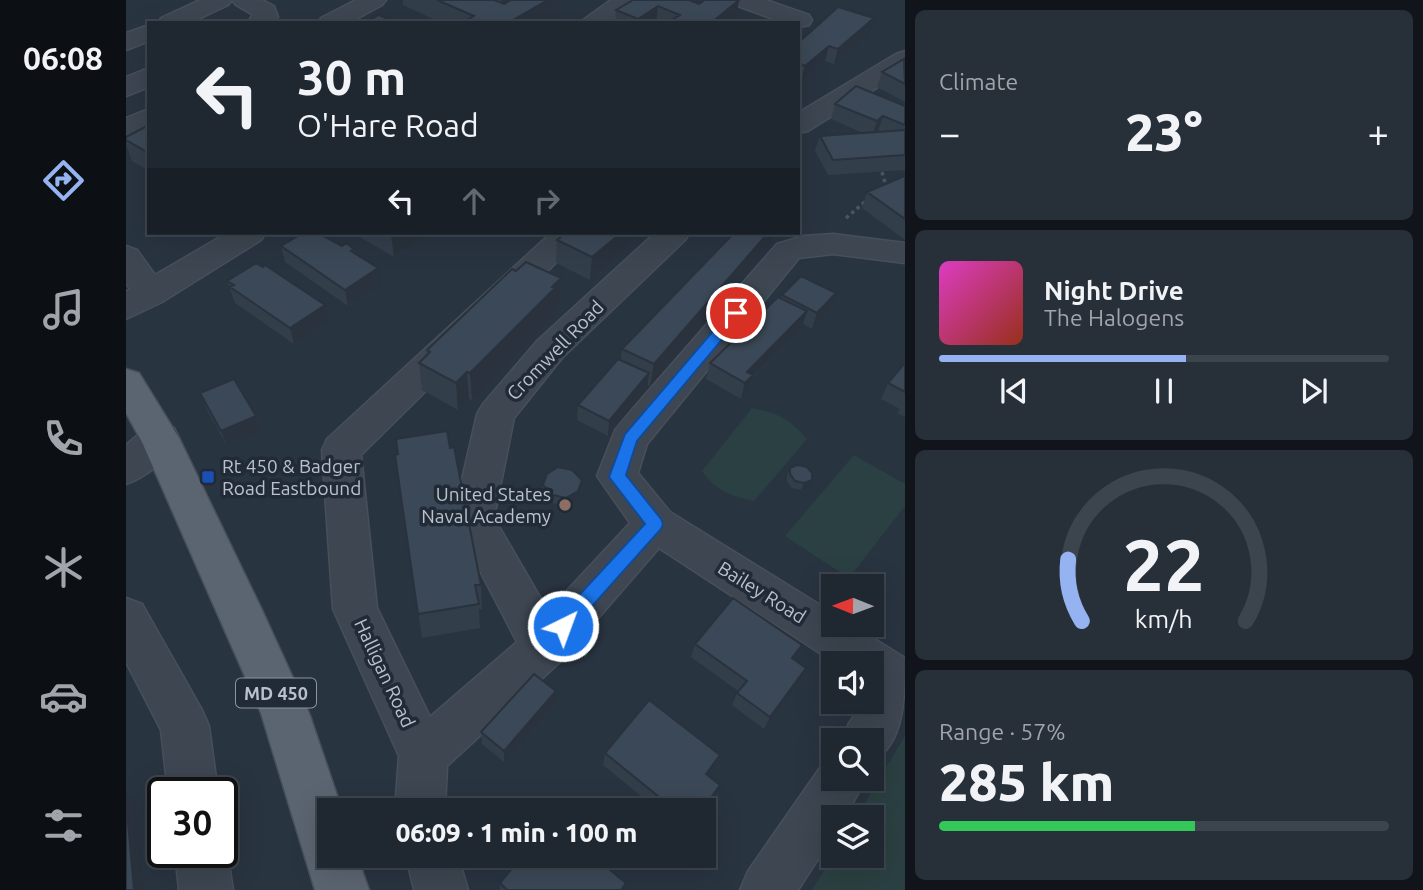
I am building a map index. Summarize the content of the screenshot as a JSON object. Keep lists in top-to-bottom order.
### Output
{
  "streets": {
    "main road": ["MD 450"],
    "street": ["Cromwell Road", "Bailey Road", "Halligan Road"]
  },
  "places": {
    "transit": ["Rt 450 & Badger Road Eastbound"],
    "other": ["United States Naval Academy"]
  },
  "north": "left",
  "page": {
    "tabs": "06:08",
    "tile": [
      "Climate",
      ["Range · 57%", "285 km"]
    ],
    "turn": ["30 m", "O'Hare Road"],
    "heat": ["−", "23°", "+"],
    "song": ["Night Drive", "The Halogens"],
    "limit": "30",
    "trip": "06:09 · 1 min · 100 m",
    "gauge": ["22", "km/h"]
  }
}
